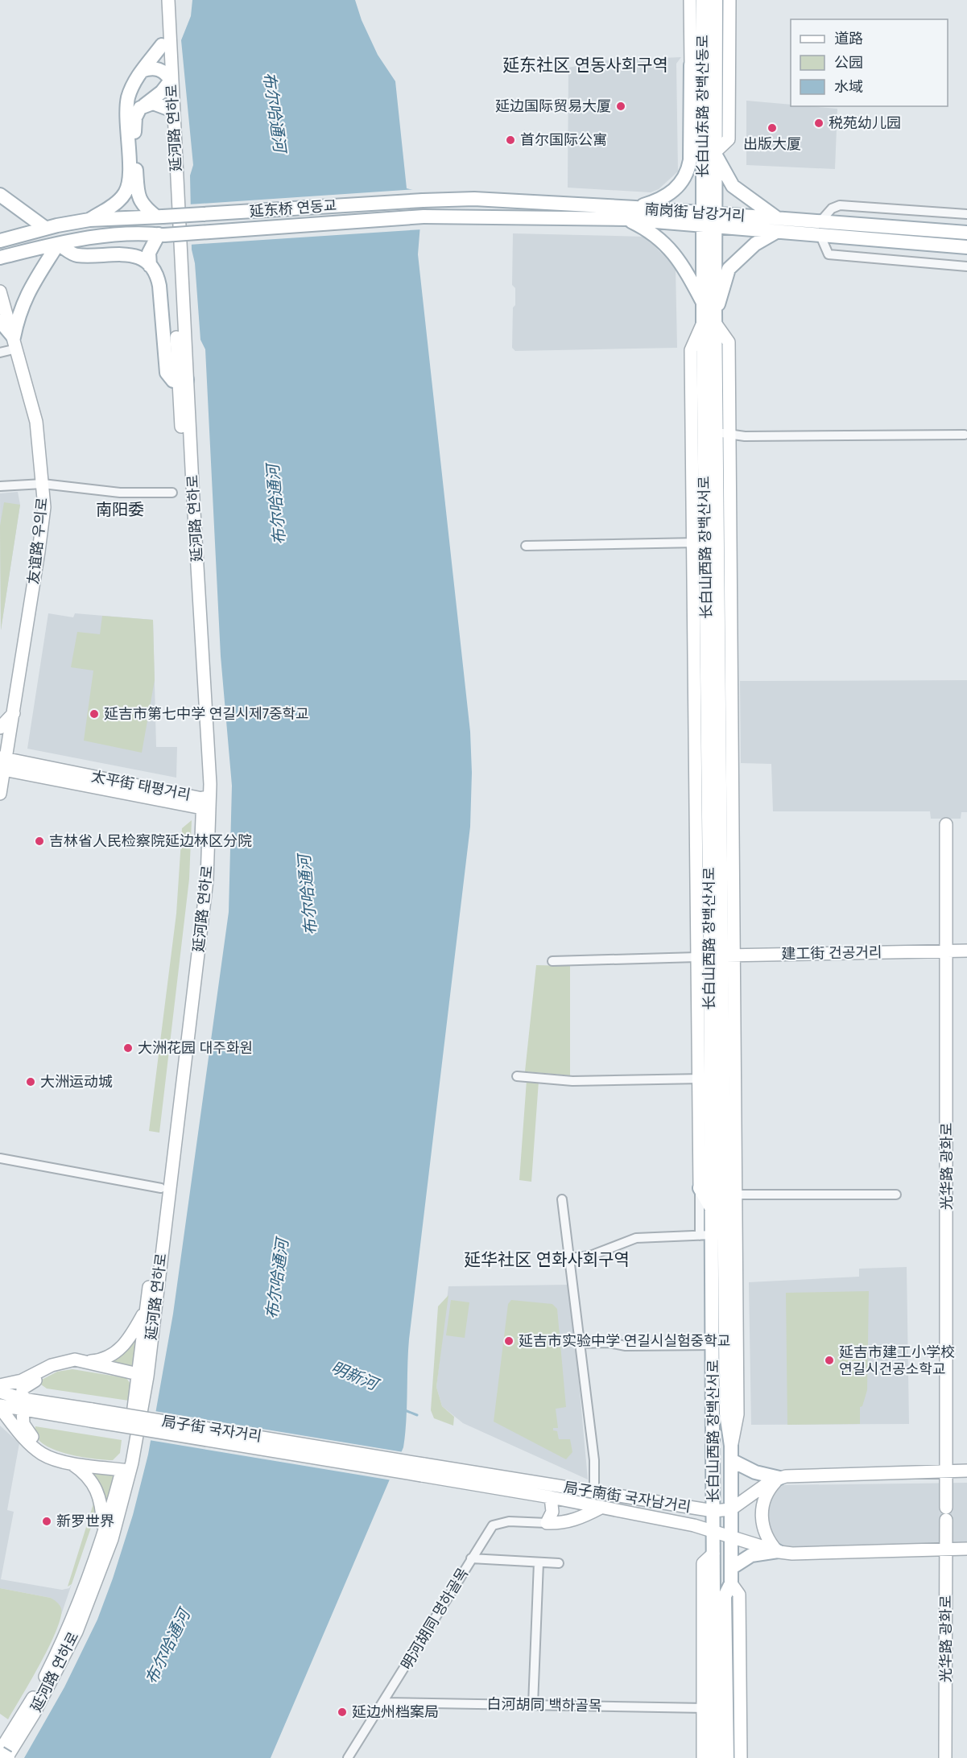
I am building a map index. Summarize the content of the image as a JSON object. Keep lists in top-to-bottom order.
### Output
{
  "streets": {
    "main road": [
      "长白山东路 장백산동로",
      "延河路 연하로",
      "延东桥 연동교",
      "南岗街 남강거리",
      "友谊路 우의로",
      "长白山西路 장백산서로",
      "太平街 태평거리",
      "建工街 건공거리",
      "光华路 광화로",
      "局子街 국자거리",
      "局子南街 국자남거리"
    ],
    "street": ["明河胡同 명하골목", "白河胡同 백하골목"]
  },
  "crossings": [
    ["长白山东路 장백산동로", "南岗街 남강거리"],
    ["长白山东路 장백산동로", "长白山西路 장백산서로"],
    ["延河路 연하로", "太平街 태평거리"],
    ["延东桥 연동교", "南岗街 남강거리"],
    ["南岗街 남강거리", "长白山西路 장백산서로"],
    ["友谊路 우의로", "太平街 태평거리"],
    ["长白山西路 장백산서로", "建工街 건공거리"],
    ["长白山西路 장백산서로", "局子南街 국자남거리"],
    ["长白山西路 장백산서로", "白河胡同 백하골목"],
    ["建工街 건공거리", "光华路 광화로"],
    ["光华路 광화로", "局子南街 국자남거리"],
    ["局子街 국자거리", "局子南街 국자남거리"],
    ["明河胡同 명하골목", "白河胡同 백하골목"]
  ],
  "districts": ["延东社区 연동사회구역", "南阳委", "延华社区 연화사회구역"],
  "water": ["布尔哈通河", "明新河"],
  "places": [
    "延边国际贸易大厦",
    "税苑幼儿园",
    "出版大厦",
    "首尔国际公寓",
    "延吉市第七中学 연길시제7중학교",
    "吉林省人民检察院延边林区分院",
    "大洲花园 대주화원",
    "大洲运动城",
    "延吉市实验中学 연길시실험중학교",
    "延吉市建工小学校 연길시건공소학교",
    "新罗世界",
    "延边州档案局"
  ],
  "legend": ["道路", "公园", "水域"]
}
